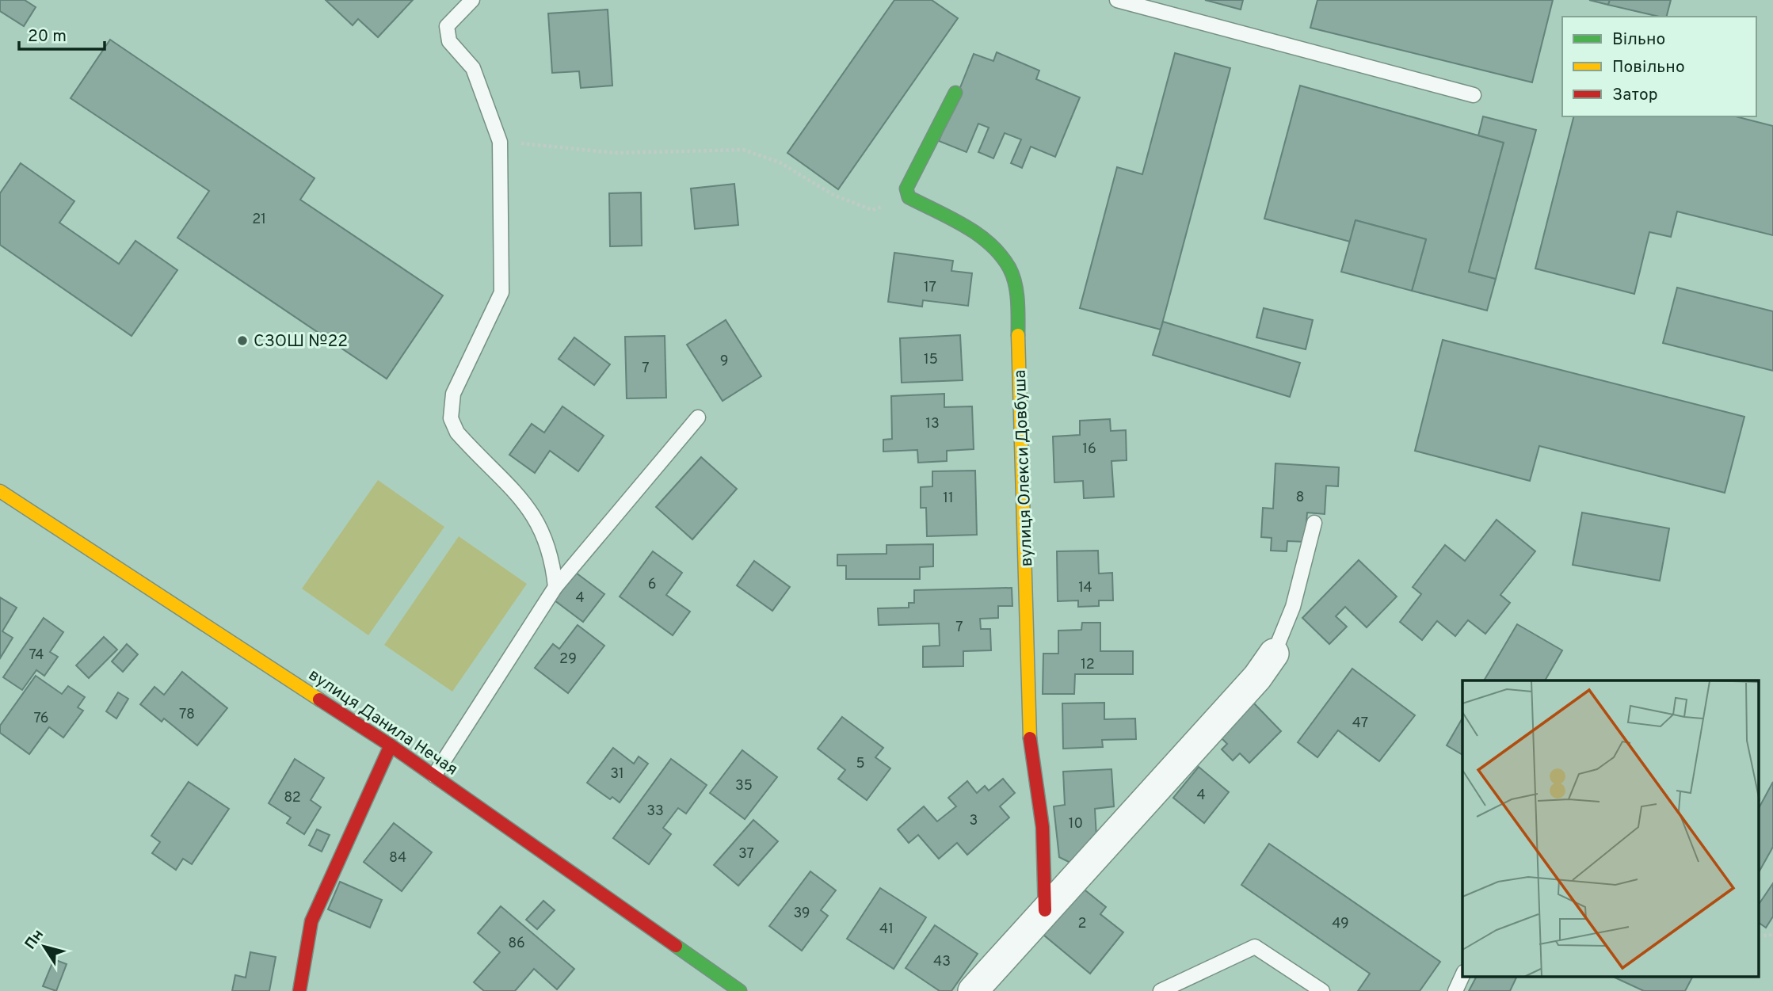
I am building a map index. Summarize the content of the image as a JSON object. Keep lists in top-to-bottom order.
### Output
{
  "streets": {
    "street": ["вулиця Олекси Довбуша", "вулиця Данила Нечая"]
  },
  "places": ["СЗОШ №22"],
  "house_numbers": [
    "21",
    "17",
    "15",
    "9",
    "7",
    "13",
    "16",
    "8",
    "11",
    "6",
    "14",
    "4",
    "7",
    "74",
    "29",
    "12",
    "78",
    "76",
    "47",
    "5",
    "31",
    "35",
    "4",
    "82",
    "33",
    "3",
    "10",
    "37",
    "84",
    "39",
    "2",
    "49",
    "41",
    "86",
    "43"
  ],
  "legend": ["Вільно", "Повільно", "Затор"],
  "scale_bar": "20 m",
  "north": "top left"
}
